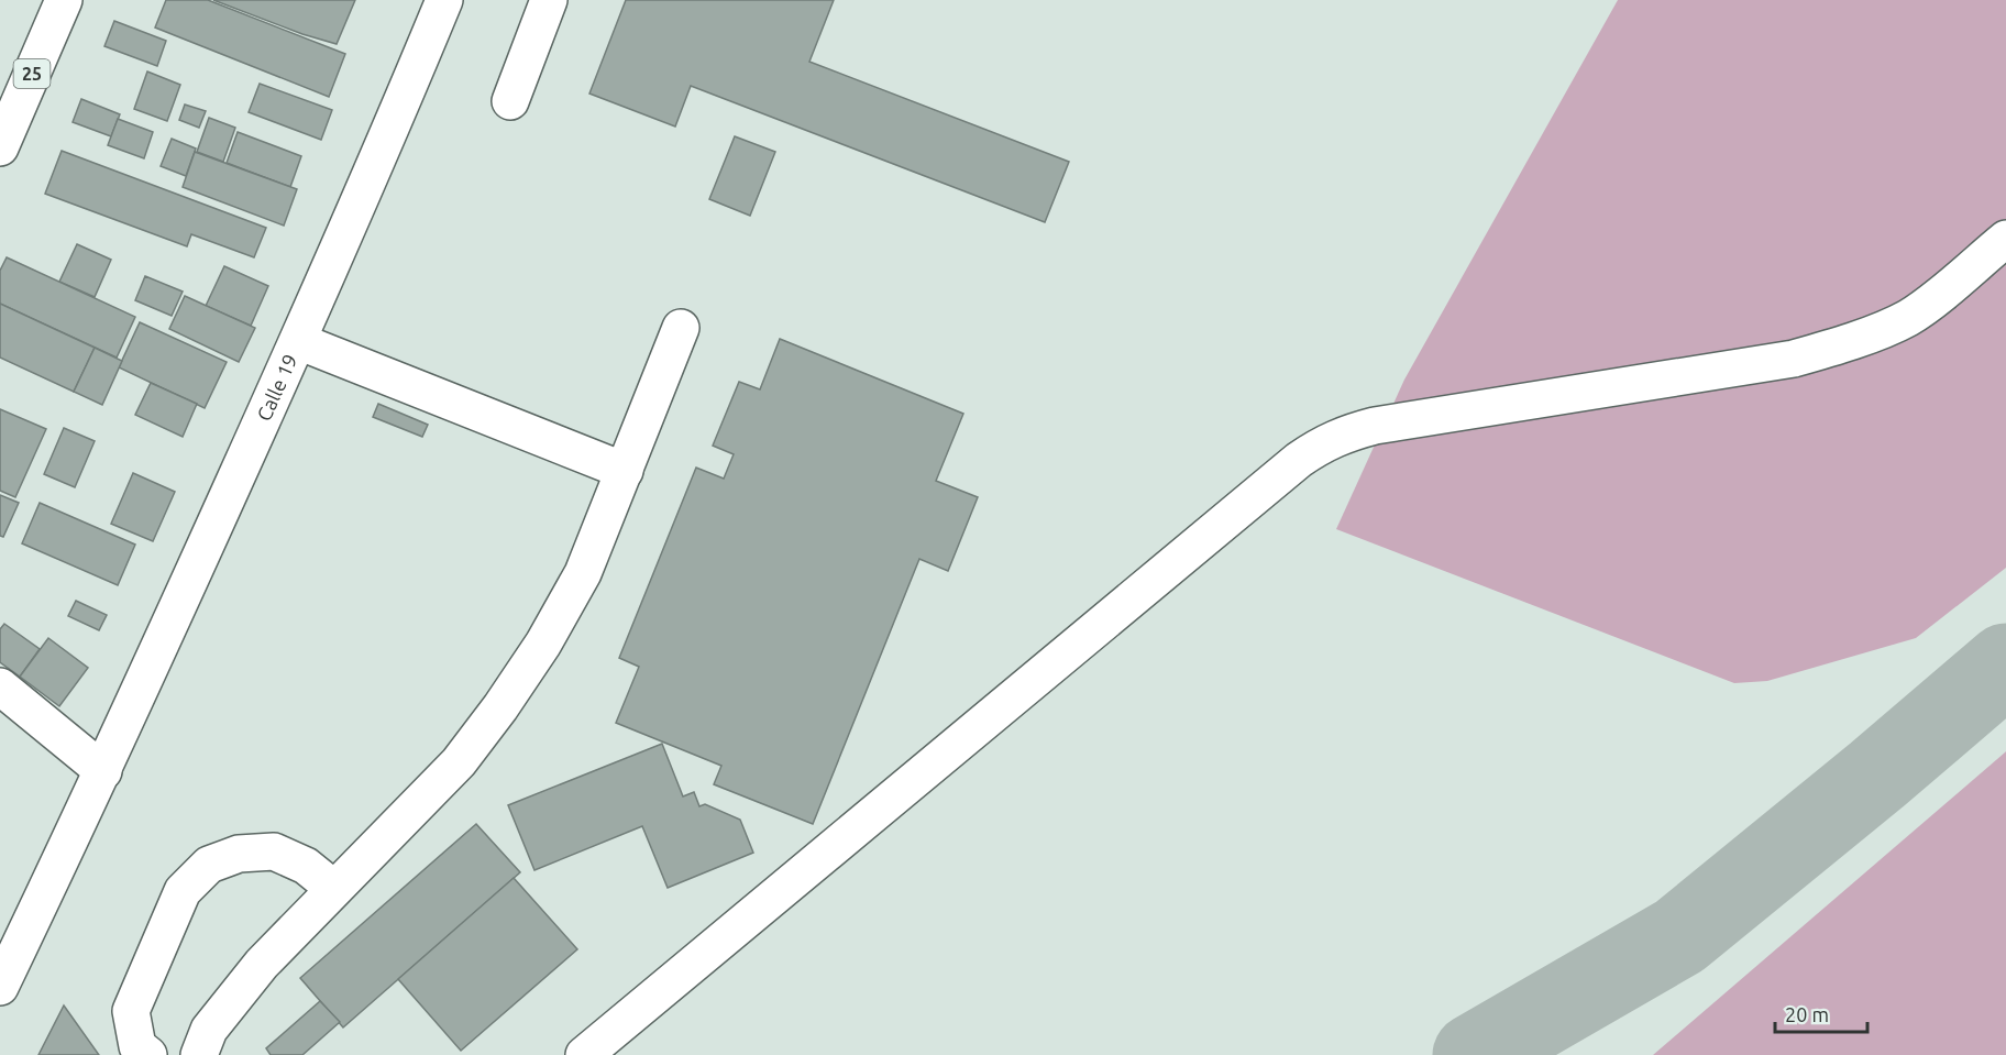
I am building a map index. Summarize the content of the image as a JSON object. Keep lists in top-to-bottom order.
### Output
{
  "streets": {
    "main road": ["25", "Calle 19"]
  },
  "scale_bar": "20 m"
}
